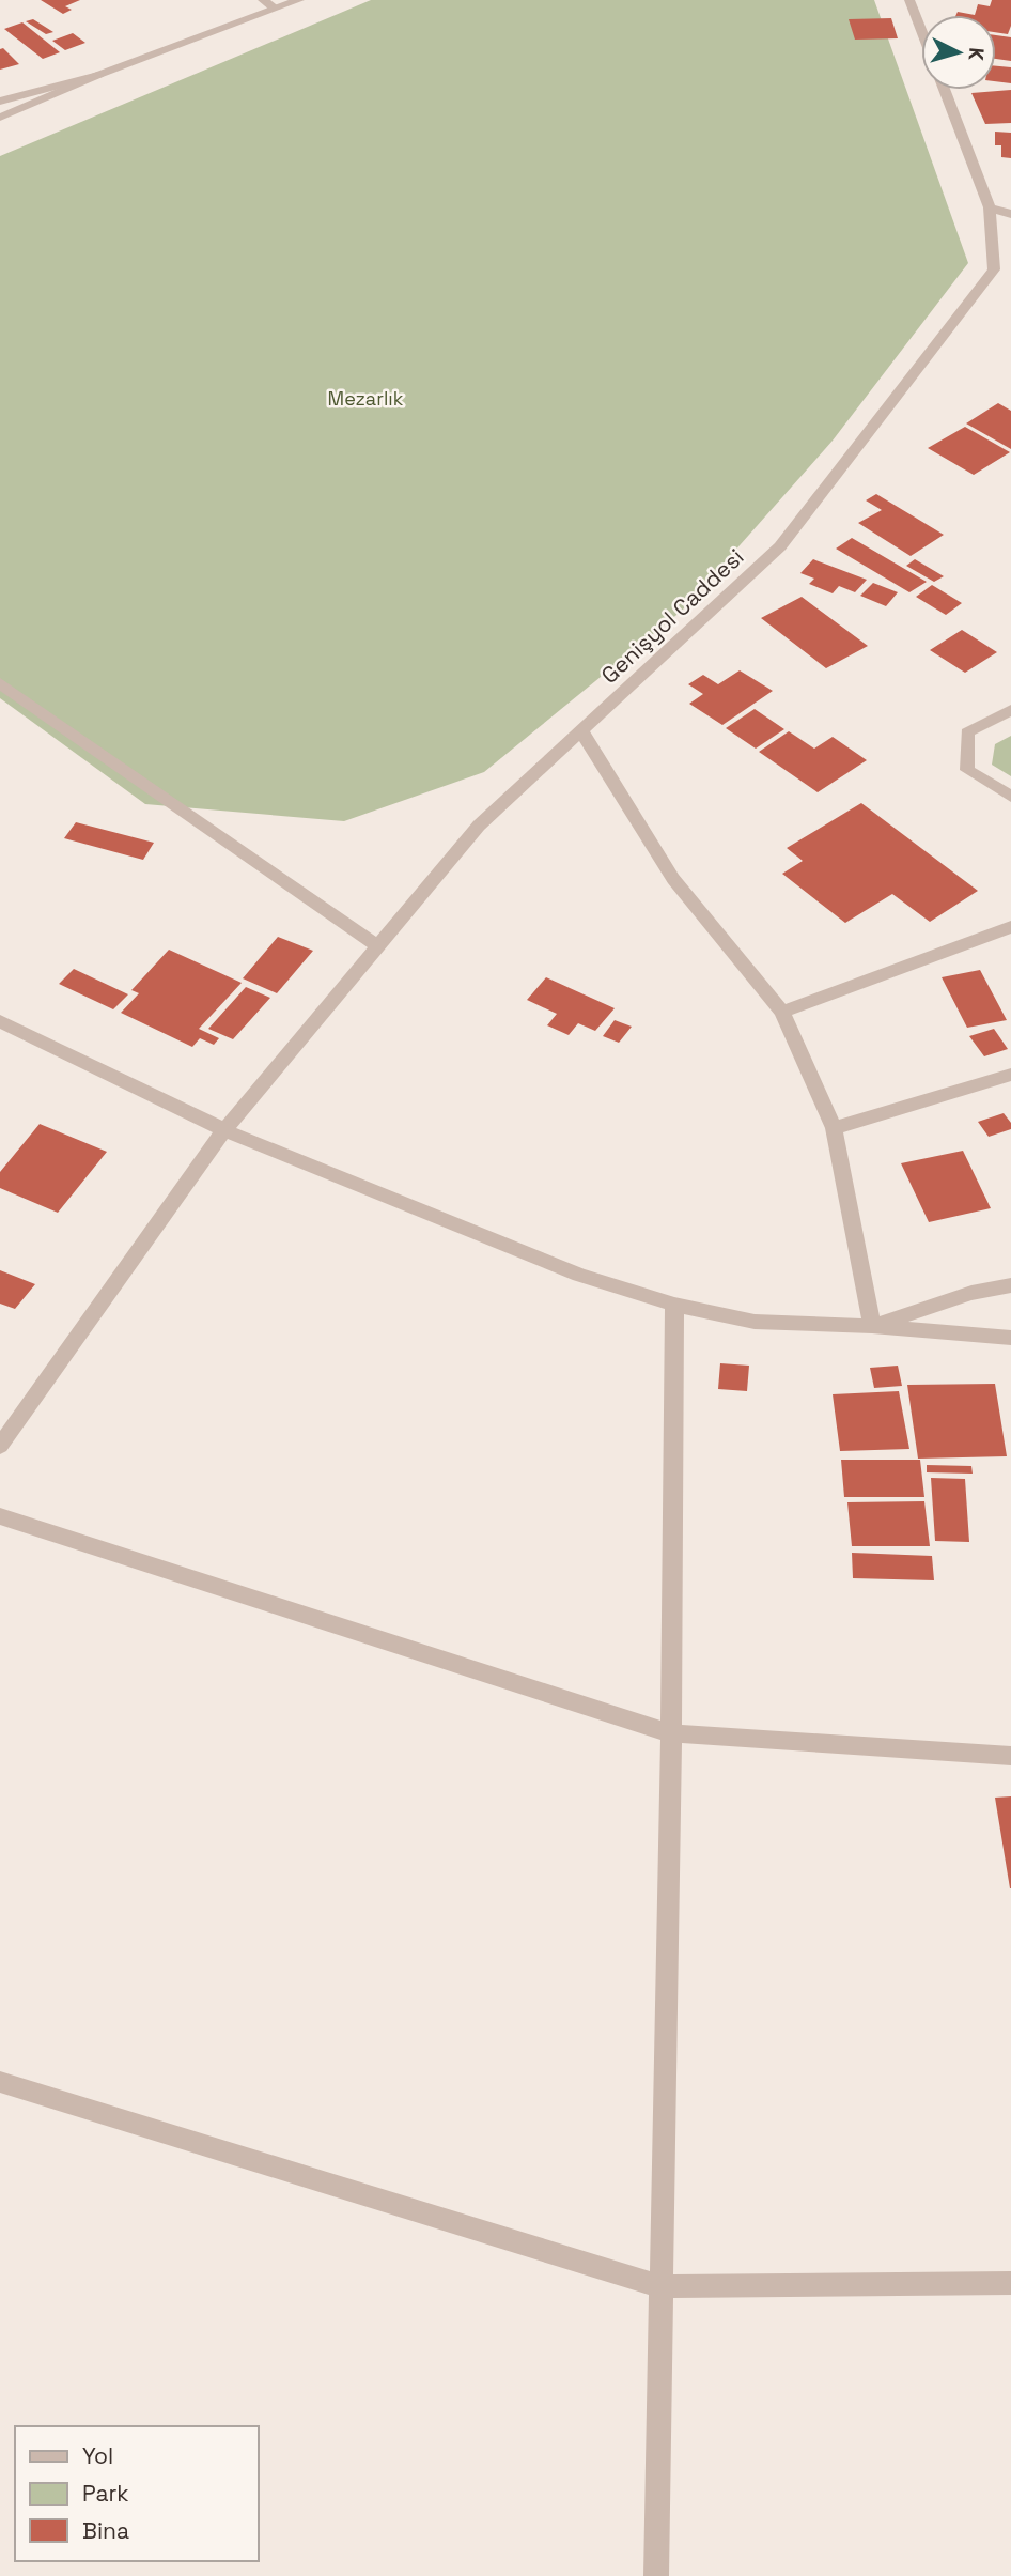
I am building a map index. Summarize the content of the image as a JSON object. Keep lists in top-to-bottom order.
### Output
{
  "streets": {
    "street": ["Genişyol Caddesi"]
  },
  "parks": ["Mezarlık"],
  "legend": ["Yol", "Park", "Bina"],
  "north": "right"
}
